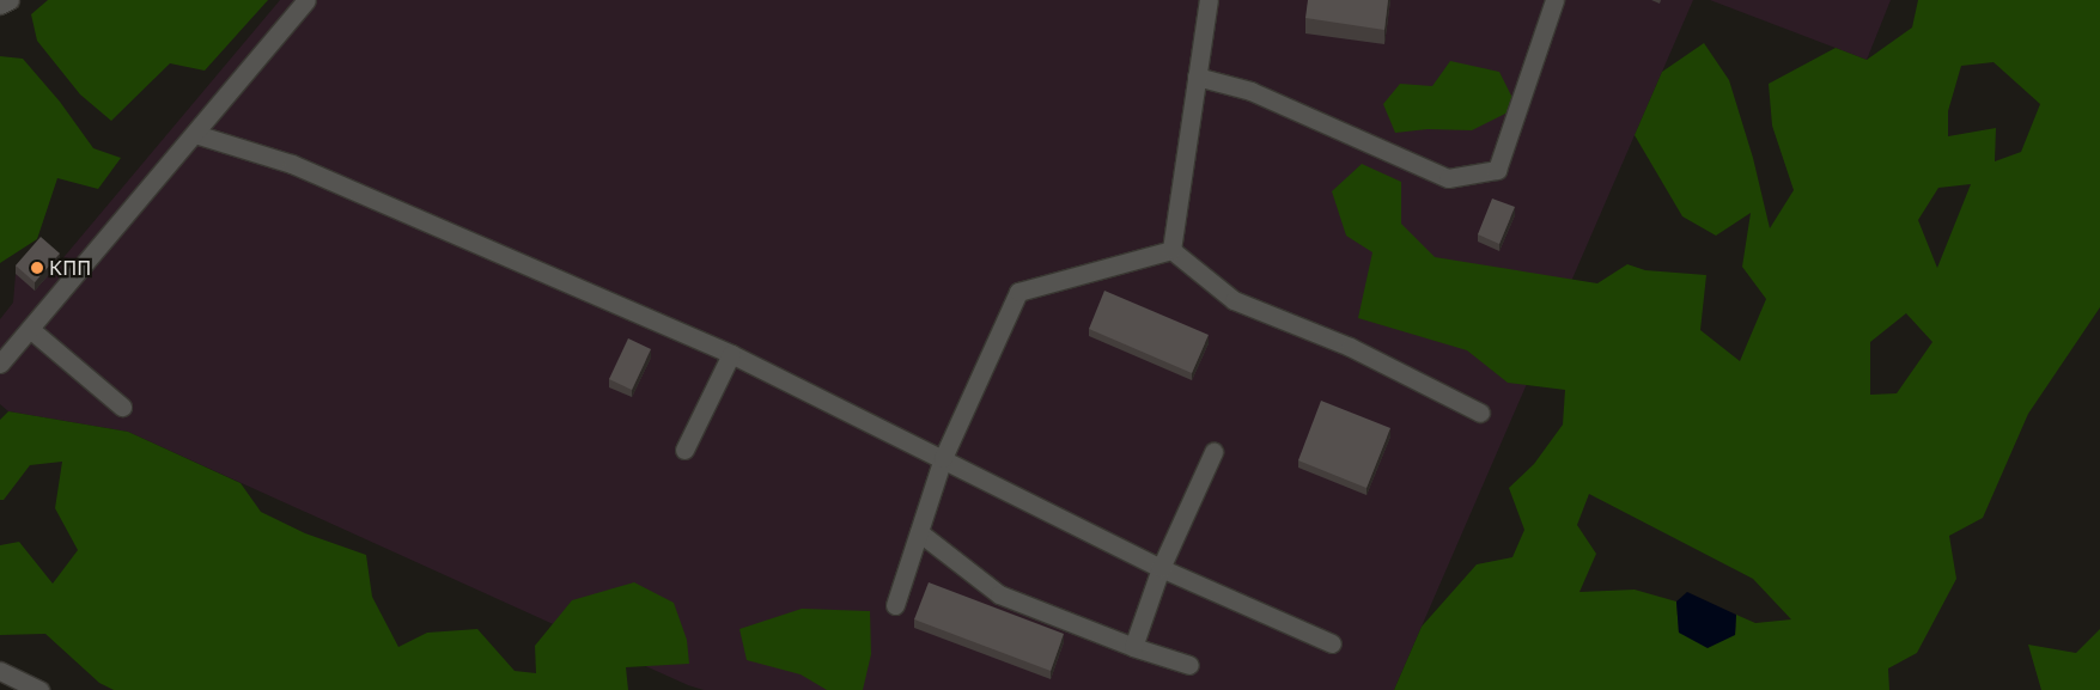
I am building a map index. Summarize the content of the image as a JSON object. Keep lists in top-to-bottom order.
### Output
{
  "places": ["КПП"]
}
